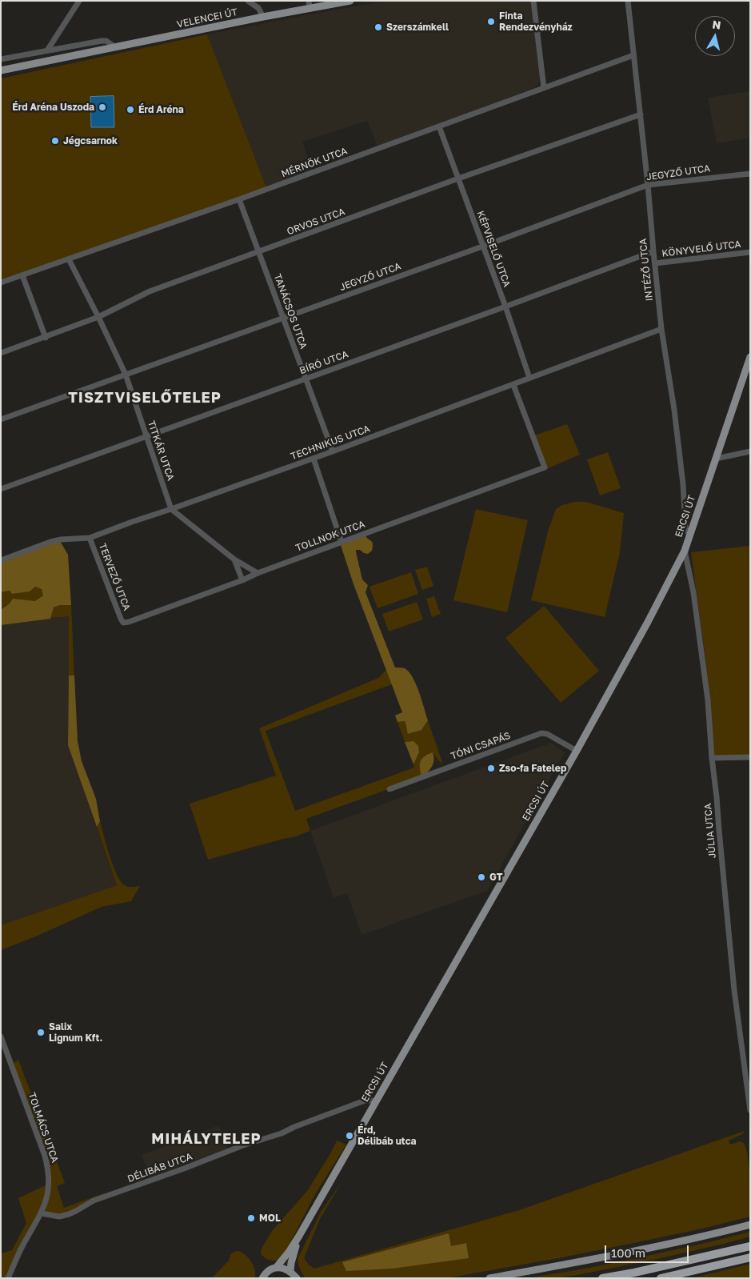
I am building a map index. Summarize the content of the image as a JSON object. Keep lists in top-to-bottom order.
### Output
{
  "streets": {
    "main road": ["VELENCEI ÚT", "ERCSI ÚT"],
    "street": [
      "MÉRNÖK UTCA",
      "JEGYZŐ UTCA",
      "ORVOS UTCA",
      "KÉPVISELŐ UTCA",
      "KÖNYVELŐ UTCA",
      "INTÉZŐ UTCA",
      "TANÁCSOS UTCA",
      "BÍRÓ UTCA",
      "TECHNIKUS UTCA",
      "TITKÁR UTCA",
      "TOLLNOK UTCA",
      "TERVEZŐ UTCA",
      "TÓNI CSAPÁS",
      "JÚLIA UTCA",
      "TOLMÁCS UTCA",
      "DÉLIBÁB UTCA"
    ]
  },
  "crossings": [
    ["MÉRNÖK UTCA", "KÉPVISELŐ UTCA"],
    ["MÉRNÖK UTCA", "INTÉZŐ UTCA"],
    ["MÉRNÖK UTCA", "TANÁCSOS UTCA"],
    ["MÉRNÖK UTCA", "TITKÁR UTCA"],
    ["JEGYZŐ UTCA", "KÉPVISELŐ UTCA"],
    ["JEGYZŐ UTCA", "INTÉZŐ UTCA"],
    ["JEGYZŐ UTCA", "TANÁCSOS UTCA"],
    ["JEGYZŐ UTCA", "TITKÁR UTCA"],
    ["ORVOS UTCA", "KÉPVISELŐ UTCA"],
    ["ORVOS UTCA", "INTÉZŐ UTCA"],
    ["ORVOS UTCA", "TANÁCSOS UTCA"],
    ["ORVOS UTCA", "TITKÁR UTCA"],
    ["KÉPVISELŐ UTCA", "BÍRÓ UTCA"],
    ["KÉPVISELŐ UTCA", "TECHNIKUS UTCA"],
    ["KÖNYVELŐ UTCA", "INTÉZŐ UTCA"],
    ["INTÉZŐ UTCA", "BÍRÓ UTCA"],
    ["INTÉZŐ UTCA", "TECHNIKUS UTCA"],
    ["INTÉZŐ UTCA", "ERCSI ÚT"],
    ["TANÁCSOS UTCA", "BÍRÓ UTCA"],
    ["TANÁCSOS UTCA", "TECHNIKUS UTCA"],
    ["BÍRÓ UTCA", "TITKÁR UTCA"],
    ["TECHNIKUS UTCA", "TITKÁR UTCA"],
    ["TECHNIKUS UTCA", "TOLLNOK UTCA"],
    ["TECHNIKUS UTCA", "TERVEZŐ UTCA"],
    ["ERCSI ÚT", "TÓNI CSAPÁS"],
    ["ERCSI ÚT", "JÚLIA UTCA"],
    ["ERCSI ÚT", "DÉLIBÁB UTCA"],
    ["TOLLNOK UTCA", "TERVEZŐ UTCA"],
    ["TOLMÁCS UTCA", "DÉLIBÁB UTCA"]
  ],
  "districts": ["TISZTVISELŐTELEP", "MIHÁLYTELEP"],
  "places": [
    "Finta Rendezvényház",
    "Szerszámkell",
    "Érd Aréna Uszoda",
    "Érd Aréna",
    "Jégcsarnok",
    "Zso-fa Fatelep",
    "GT",
    "Salix Lignum Kft.",
    "Érd, Délibáb utca",
    "MOL"
  ],
  "scale_bar": "100 m",
  "north": "top"
}
